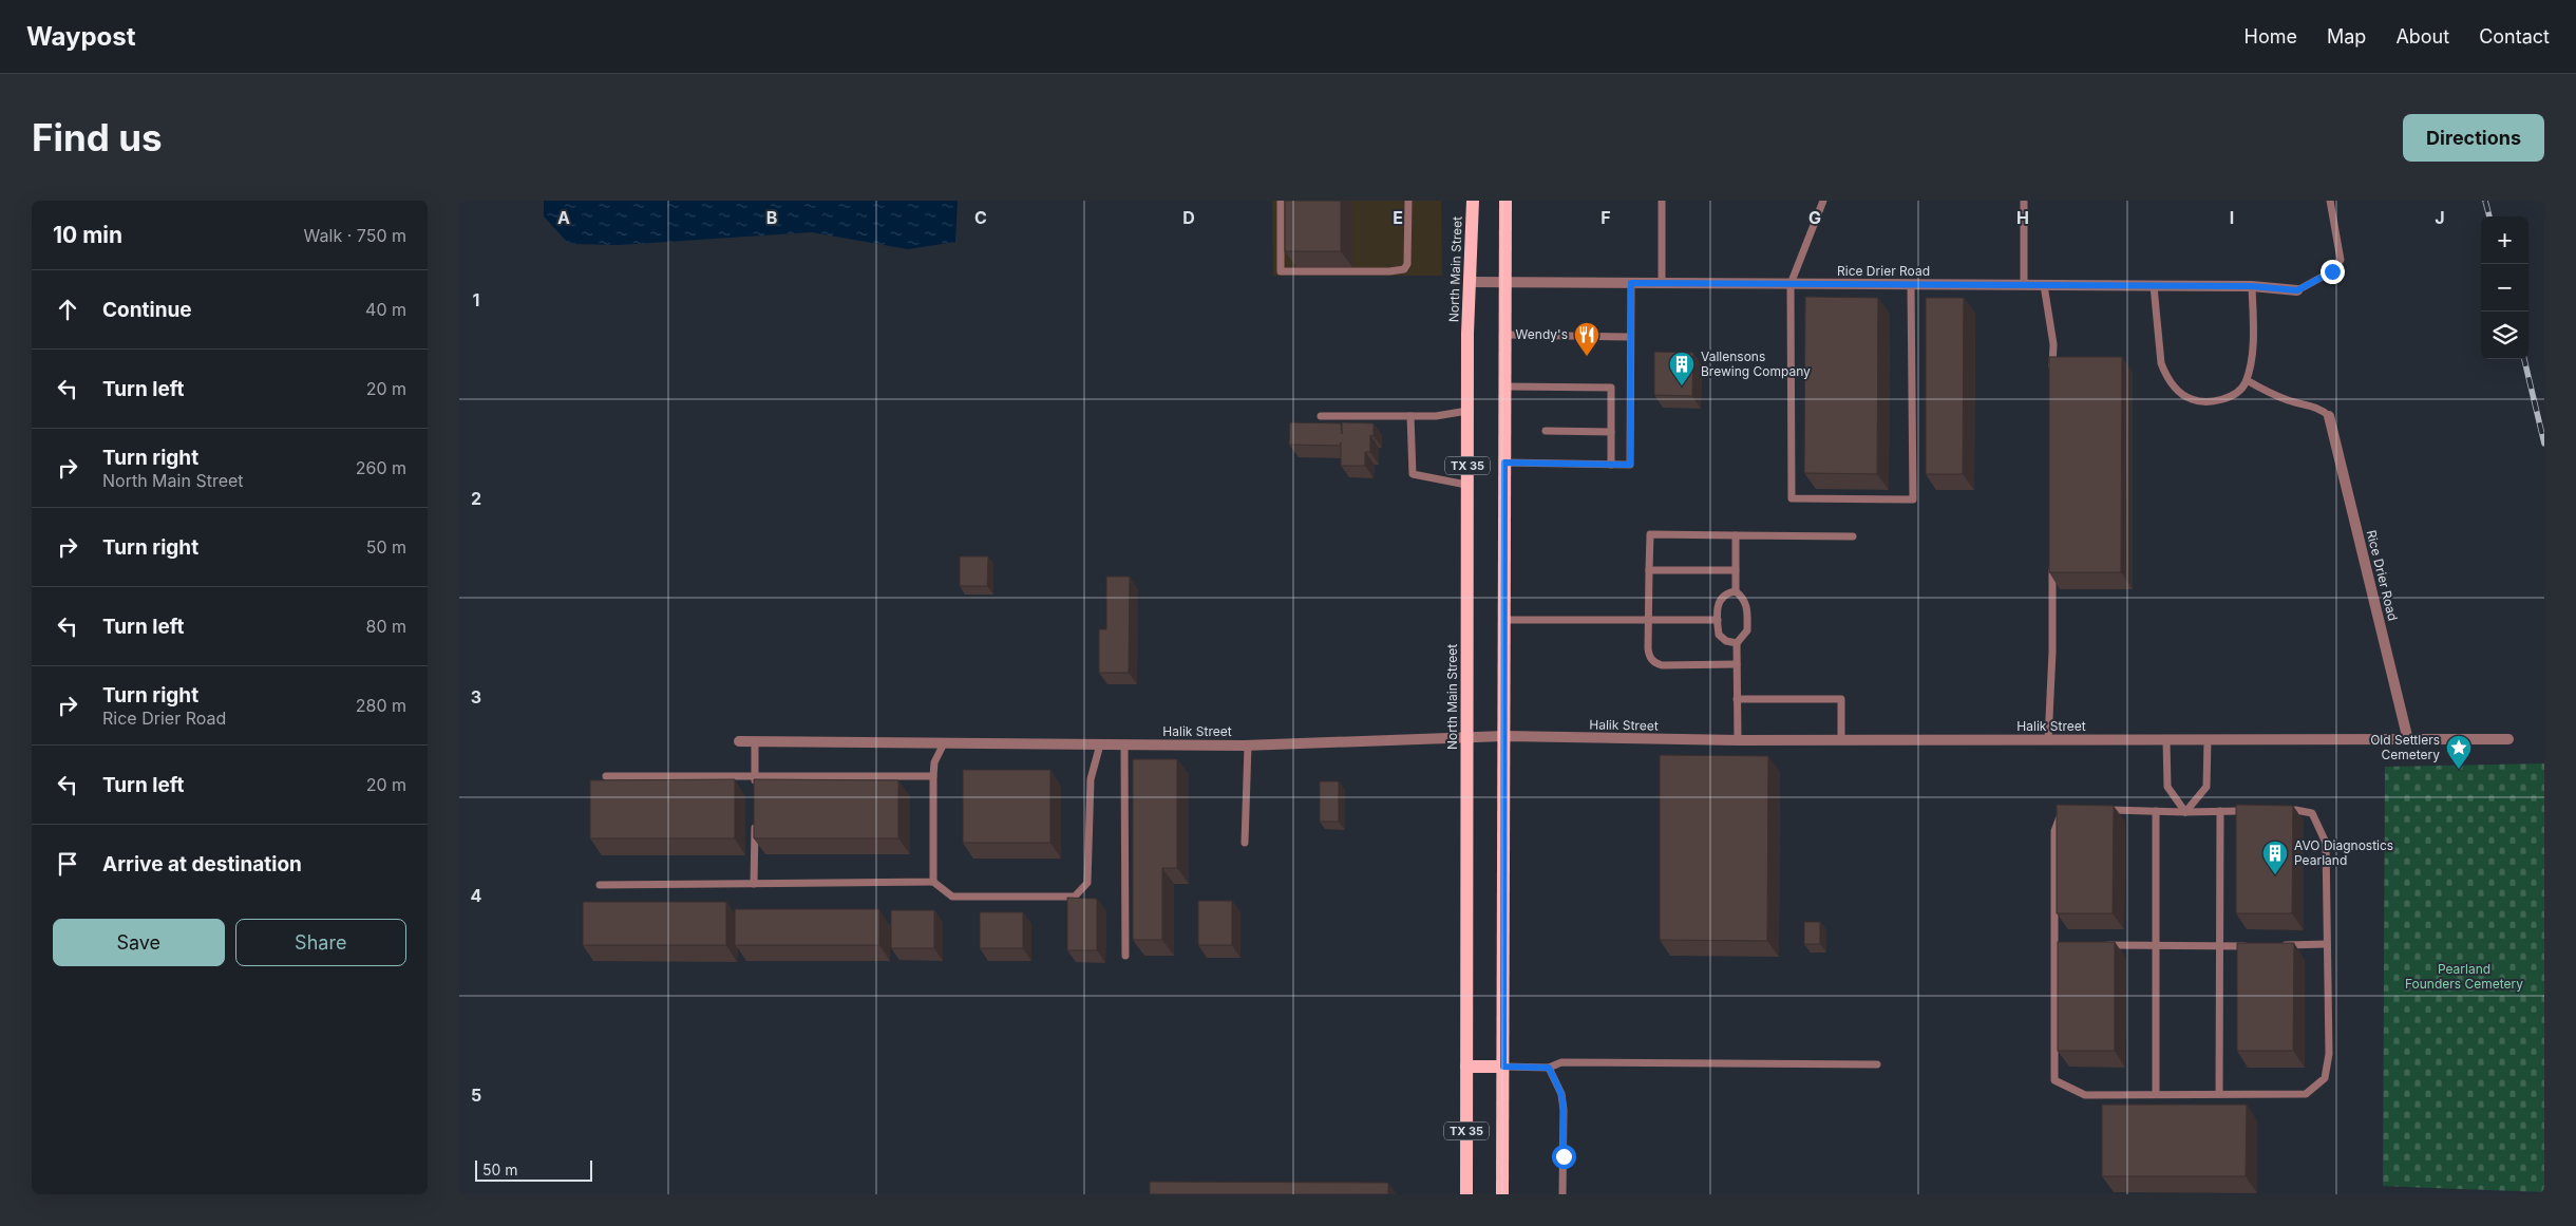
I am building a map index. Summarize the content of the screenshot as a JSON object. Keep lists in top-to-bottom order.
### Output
{
  "streets": {
    "main road": ["North Main Street", "TX 35"],
    "street": ["Rice Drier Road", "Halik Street"]
  },
  "crossings": [
    ["North Main Street", "Rice Drier Road"],
    ["North Main Street", "Halik Street"],
    ["Rice Drier Road", "TX 35"],
    ["Rice Drier Road", "Halik Street"],
    ["TX 35", "Halik Street"]
  ],
  "parks": ["Pearland Founders Cemetery"],
  "places": {
    "restaurant": ["Wendy's"],
    "building": ["Vallensons Brewing Company", "AVO Diagnostics Pearland"],
    "place": ["Old Settlers Cemetery"]
  },
  "scale_bar": "50 m",
  "page": {
    "header": "Waypost",
    "nav": [
      "Home",
      "Map",
      "About",
      "Contact"
    ],
    "buttons": [
      "Directions",
      ["Save", "Share"]
    ],
    "title": "Find us",
    "heading": ["10 min", "Walk · 750 m"],
    "map_buttons": ["+", "−"],
    "list": [
      ["Continue", "40 m"],
      ["Turn left", "20 m"],
      ["Turn right", "North Main Street", "260 m"],
      ["Turn right", "50 m"],
      ["Turn left", "80 m"],
      ["Turn right", "Rice Drier Road", "280 m"],
      ["Turn left", "20 m"],
      "Arrive at destination"
    ],
    "scale": "50 m"
  },
  "grid": {
    "columns": [
      "A",
      "B",
      "C",
      "D",
      "E",
      "F",
      "G",
      "H",
      "I",
      "J"
    ],
    "rows": [
      "1",
      "2",
      "3",
      "4",
      "5"
    ]
  }
}
